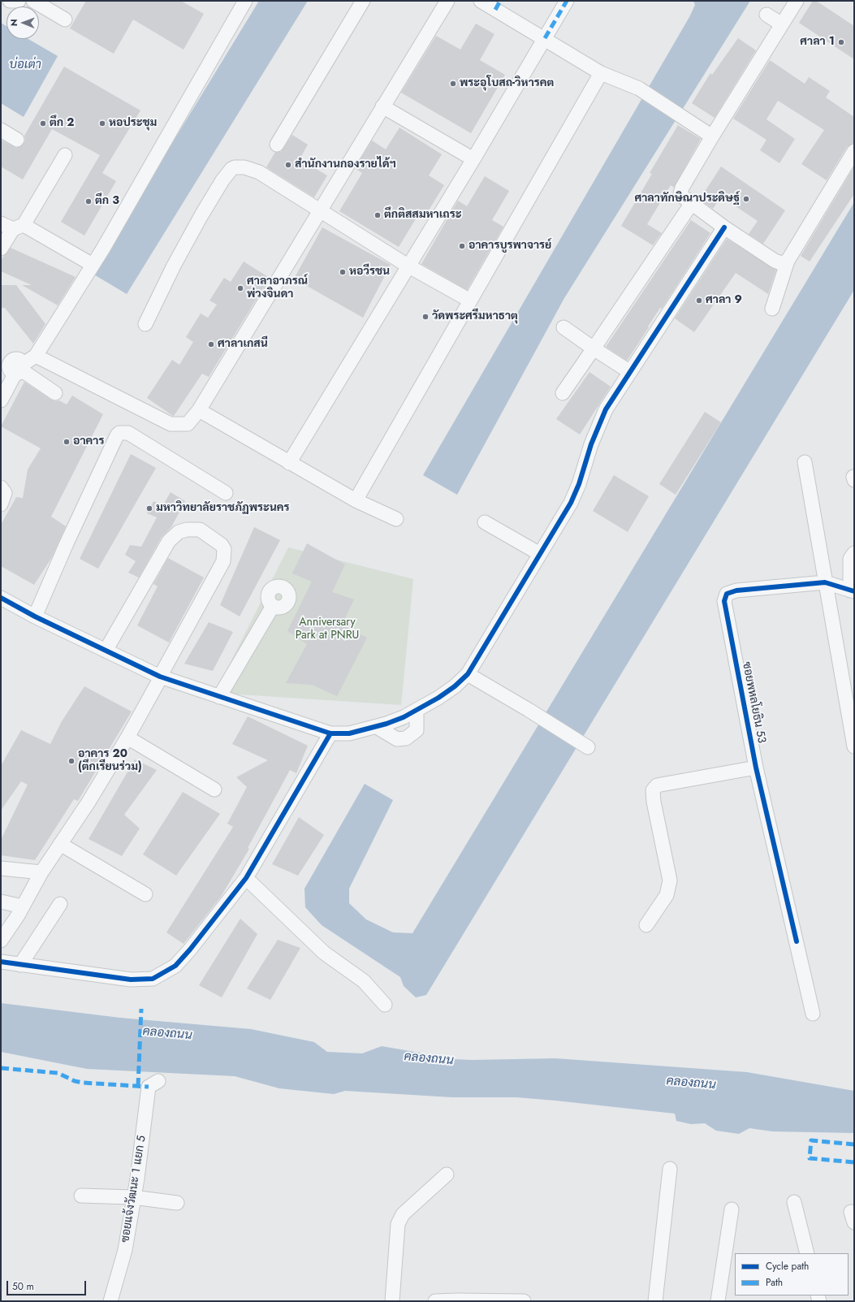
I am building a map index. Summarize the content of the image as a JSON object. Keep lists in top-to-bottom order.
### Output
{
  "streets": {
    "street": ["ซอยพหลโยธิน 53", "ซอยแจ้งวัฒนะ 1 แยก 5"]
  },
  "water": ["บ่อเต่า", "คลองถนน"],
  "parks": ["Anniversary Park at PNRU"],
  "places": [
    "ศาลา 1",
    "พระอุโบสถ-วิหารคต",
    "ตึก 2",
    "หอประชุม",
    "สำนักงานกองรายได้ฯ",
    "ศาลาทักษิณาประดิษฐ์",
    "ตึก 3",
    "ตึกติสสมหาเถระ",
    "อาคารบูรพาจารย์",
    "หอวีรชน",
    "ศาลาอาภรณ์ พ่วงจินดา",
    "ศาลา 9",
    "วัดพระศรีมหาธาตุ",
    "ศาลาเกสนี",
    "อาคาร",
    "มหาวิทยาลัยราชภัฏพระนคร",
    "อาคาร 20 (ตึกเรียนร่วม)"
  ],
  "legend": ["Cycle path", "Path"],
  "scale_bar": "50 m",
  "north": "left"
}
